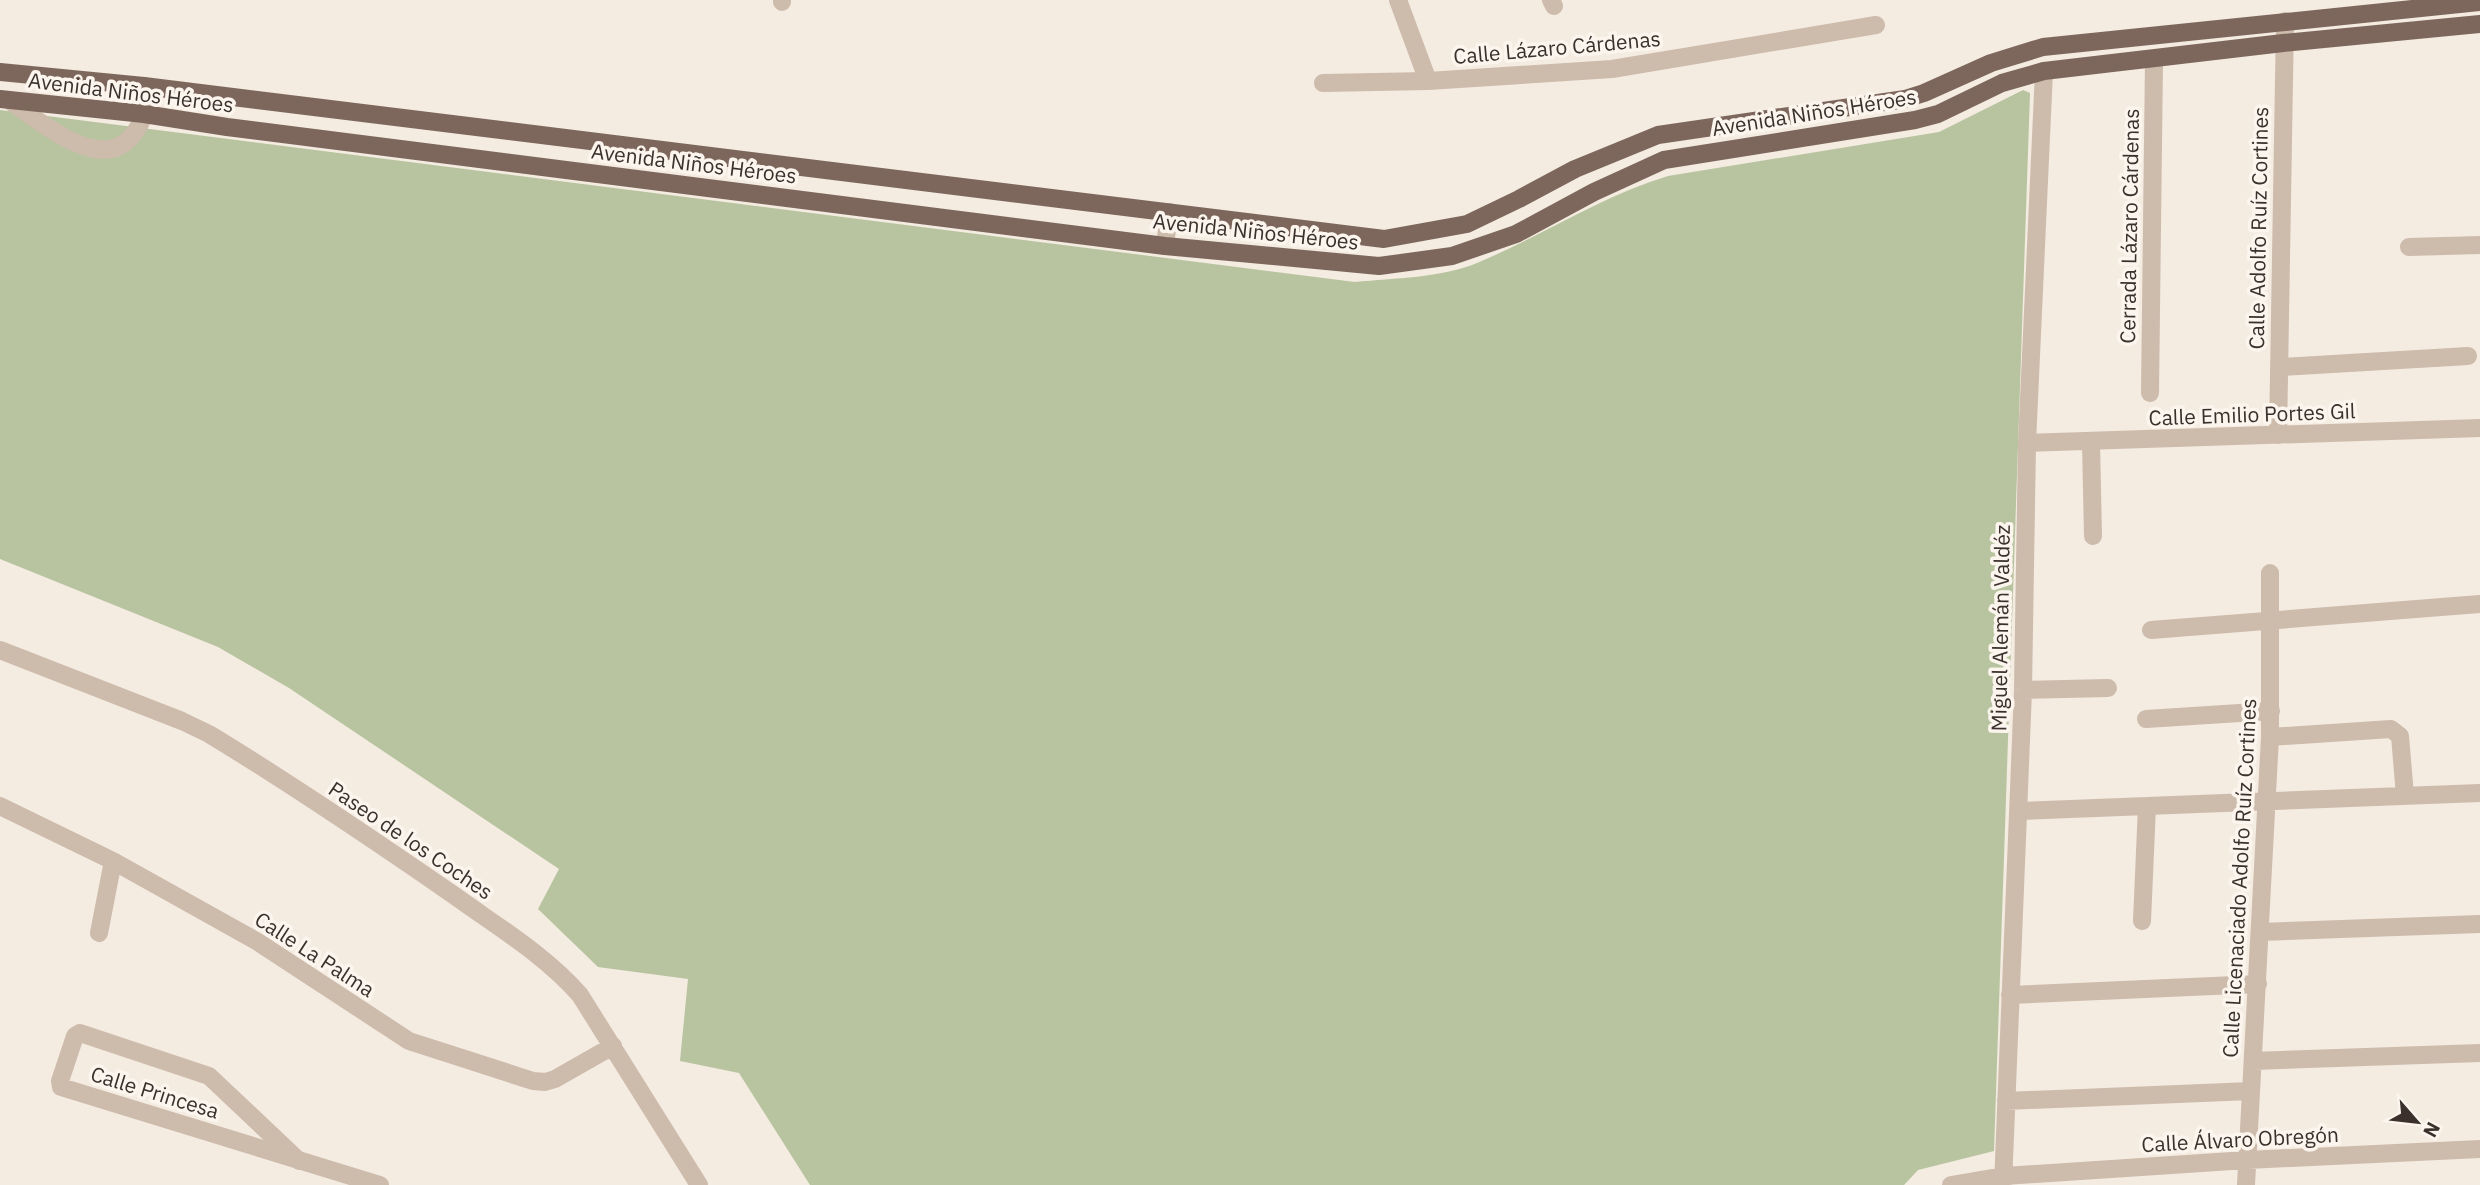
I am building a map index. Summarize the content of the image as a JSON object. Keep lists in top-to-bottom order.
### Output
{
  "streets": {
    "main road": ["Avenida Niños Héroes"],
    "street": [
      "Calle Lázaro Cárdenas",
      "Cerrada Lázaro Cárdenas",
      "Calle Adolfo Ruíz Cortines",
      "Calle Emilio Portes Gil",
      "Miguel Alemán Valdéz",
      "Paseo de los Coches",
      "Calle Licenaciado Adolfo Ruíz Cortines",
      "Calle La Palma",
      "Calle Princesa",
      "Calle Álvaro Obregón"
    ]
  },
  "crossings": [
    ["Avenida Niños Héroes", "Cerrada Lázaro Cárdenas"],
    ["Avenida Niños Héroes", "Calle Adolfo Ruíz Cortines"],
    ["Avenida Niños Héroes", "Miguel Alemán Valdéz"],
    ["Calle Adolfo Ruíz Cortines", "Calle Emilio Portes Gil"],
    ["Calle Emilio Portes Gil", "Miguel Alemán Valdéz"],
    ["Miguel Alemán Valdéz", "Calle Álvaro Obregón"],
    ["Paseo de los Coches", "Calle La Palma"],
    ["Calle Licenaciado Adolfo Ruíz Cortines", "Calle Álvaro Obregón"]
  ],
  "north": "bottom right"
}
